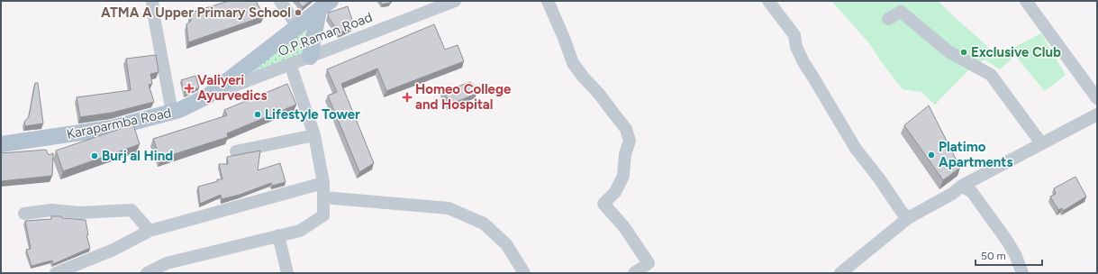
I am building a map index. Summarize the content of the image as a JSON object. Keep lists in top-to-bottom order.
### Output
{
  "streets": {
    "main road": ["Karaparmba Road"],
    "street": ["O.P.Raman Road"]
  },
  "crossings": [
    ["O.P.Raman Road", "Karaparmba Road"]
  ],
  "places": {
    "other": [
      "ATMA A Upper Primary School",
      "Exclusive Club",
      "Lifestyle Tower",
      "Platimo Apartments",
      "Burj al Hind"
    ],
    "health": ["Valiyeri Ayurvedics", "Homeo College and Hospital"]
  },
  "scale_bar": "50 m"
}
